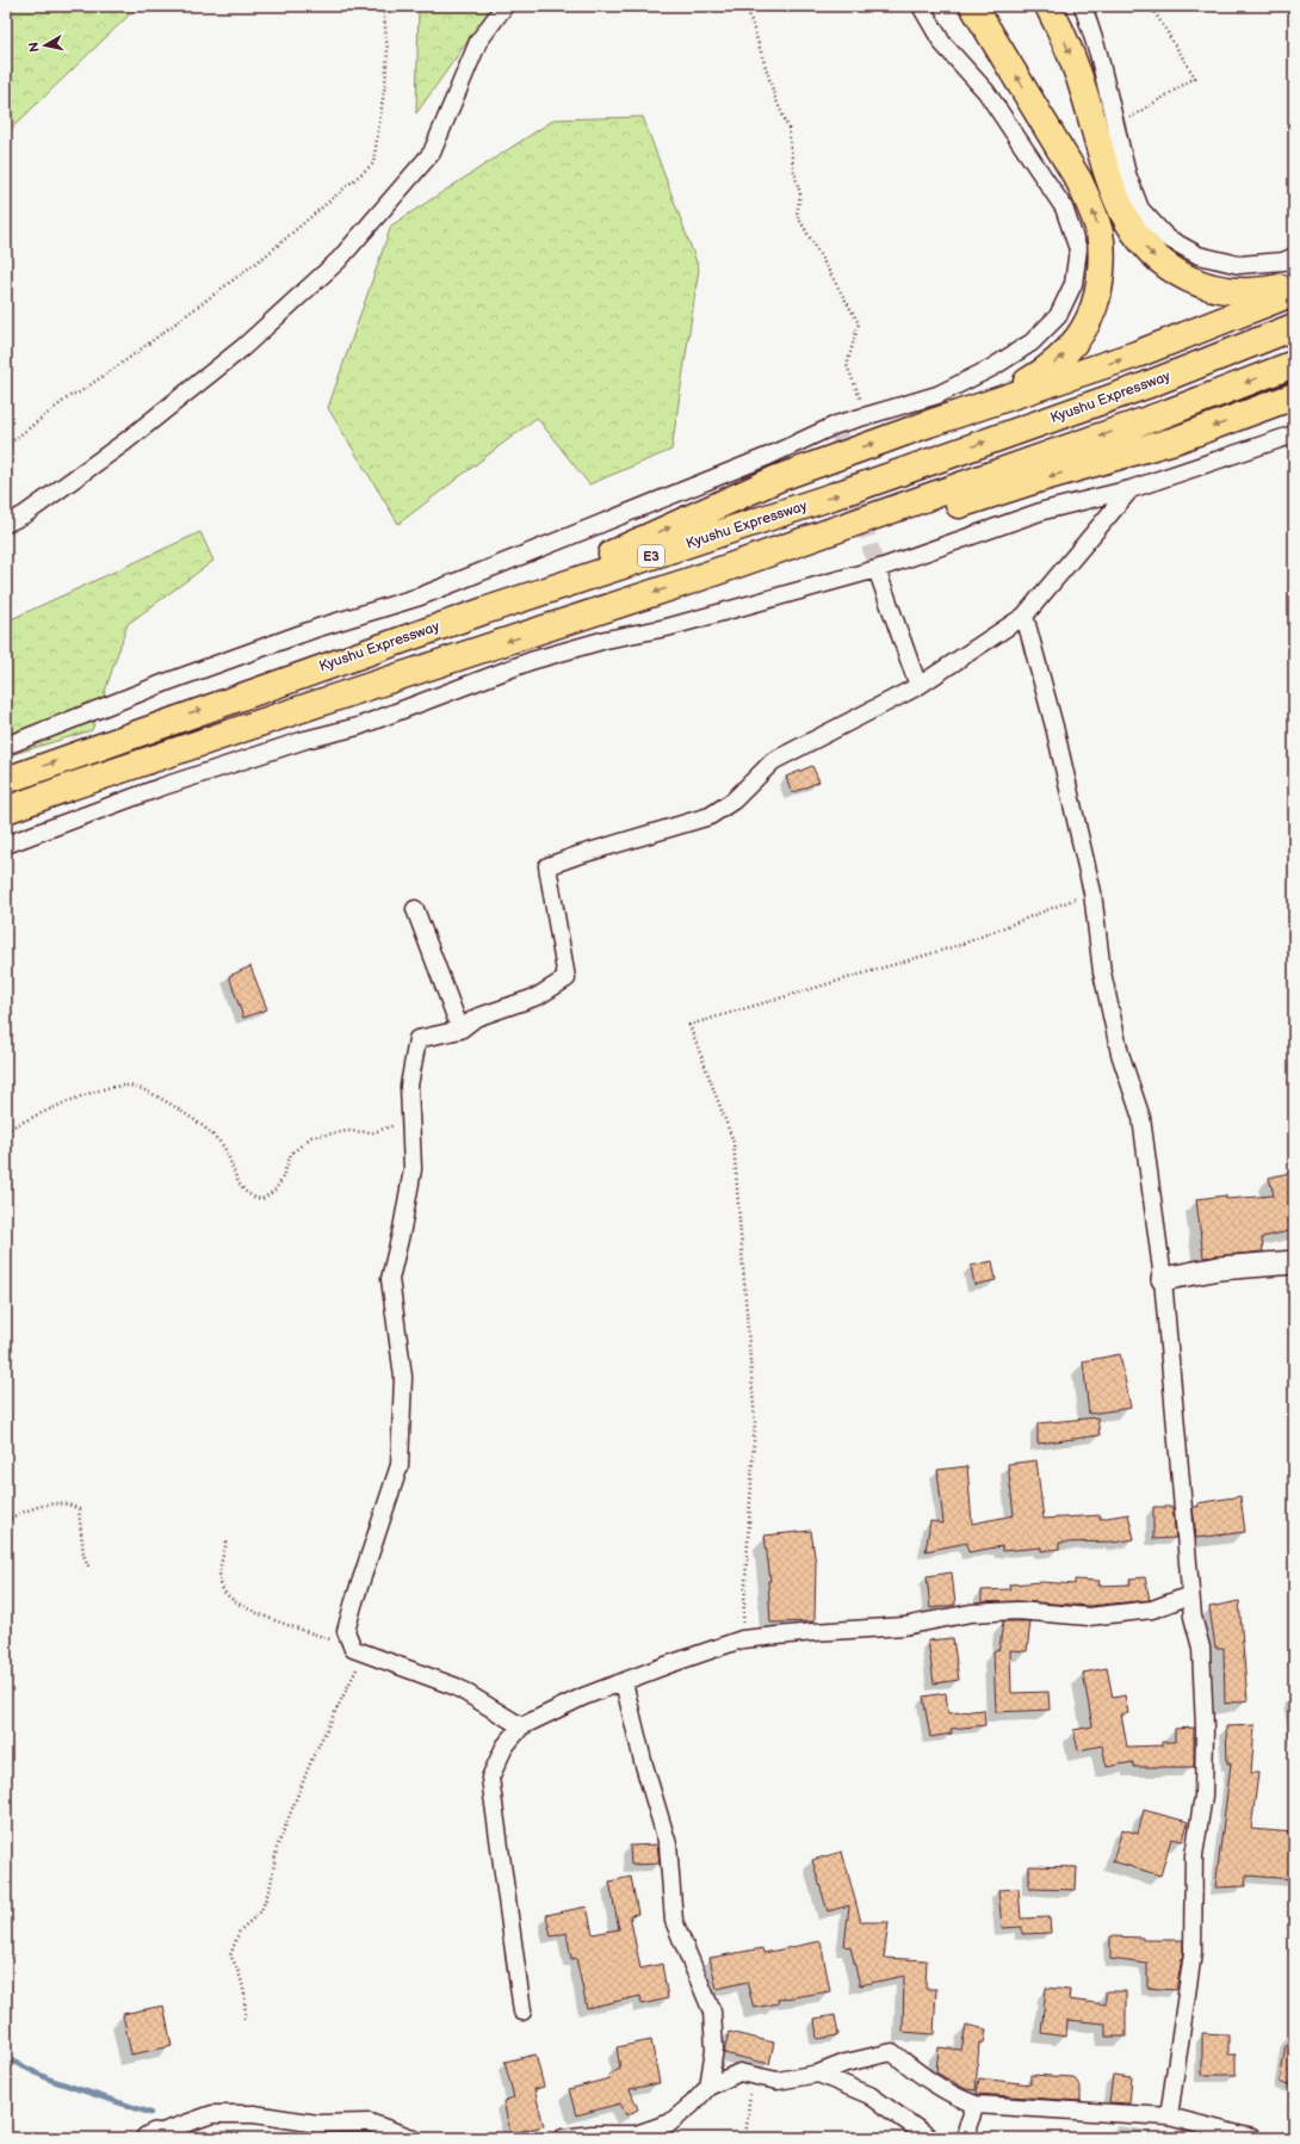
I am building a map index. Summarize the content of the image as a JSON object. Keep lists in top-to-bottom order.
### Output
{
  "streets": {
    "highway": ["Kyushu Expressway", "E3"]
  },
  "north": "left"
}
